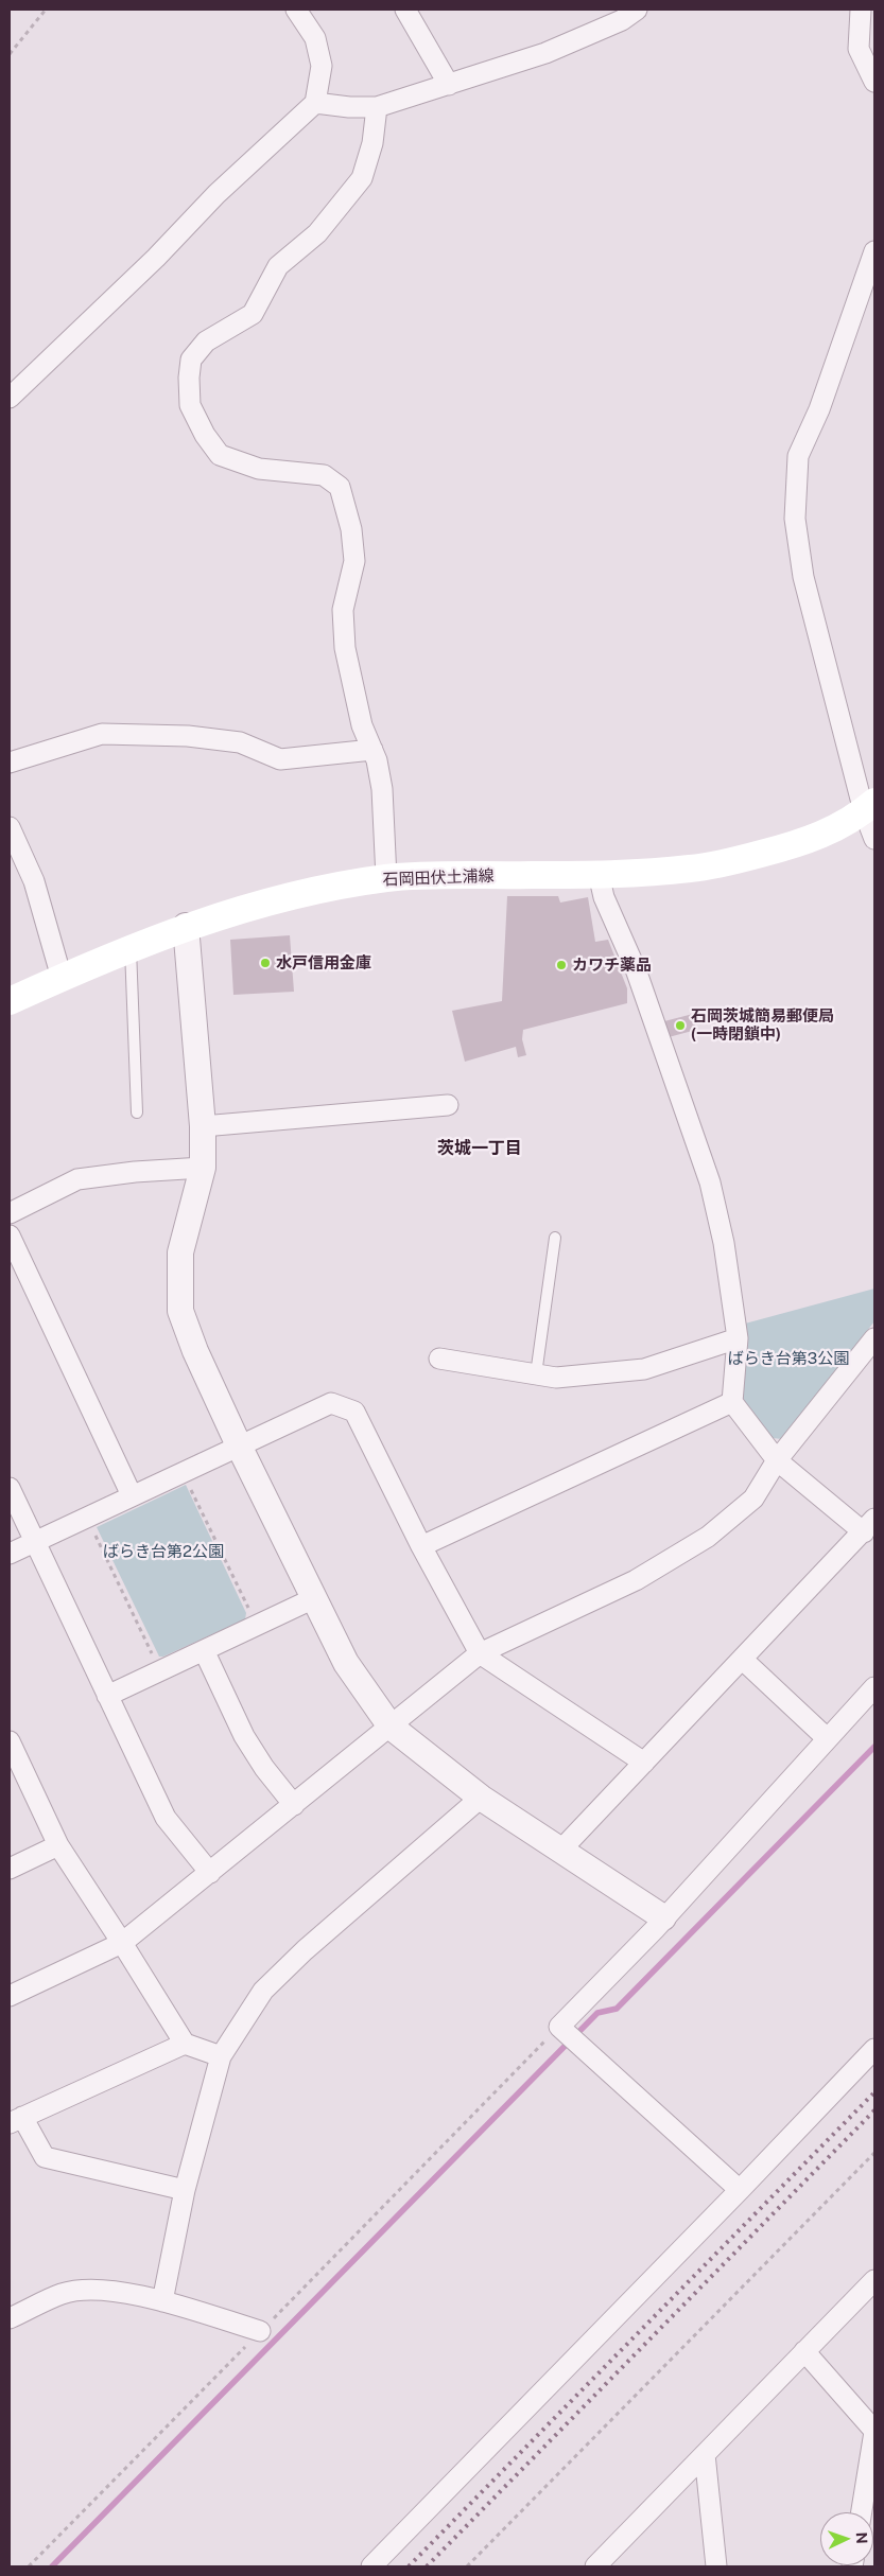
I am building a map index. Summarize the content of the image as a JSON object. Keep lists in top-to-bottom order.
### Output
{
  "streets": {
    "main road": ["石岡田伏土浦線"]
  },
  "districts": ["茨城一丁目"],
  "parks": ["ばらき台第3公園", "ばらき台第2公園"],
  "places": ["水戸信用金庫", "カワチ薬品", "石岡茨城簡易郵便局 (一時閉鎖中)"],
  "north": "right"
}
